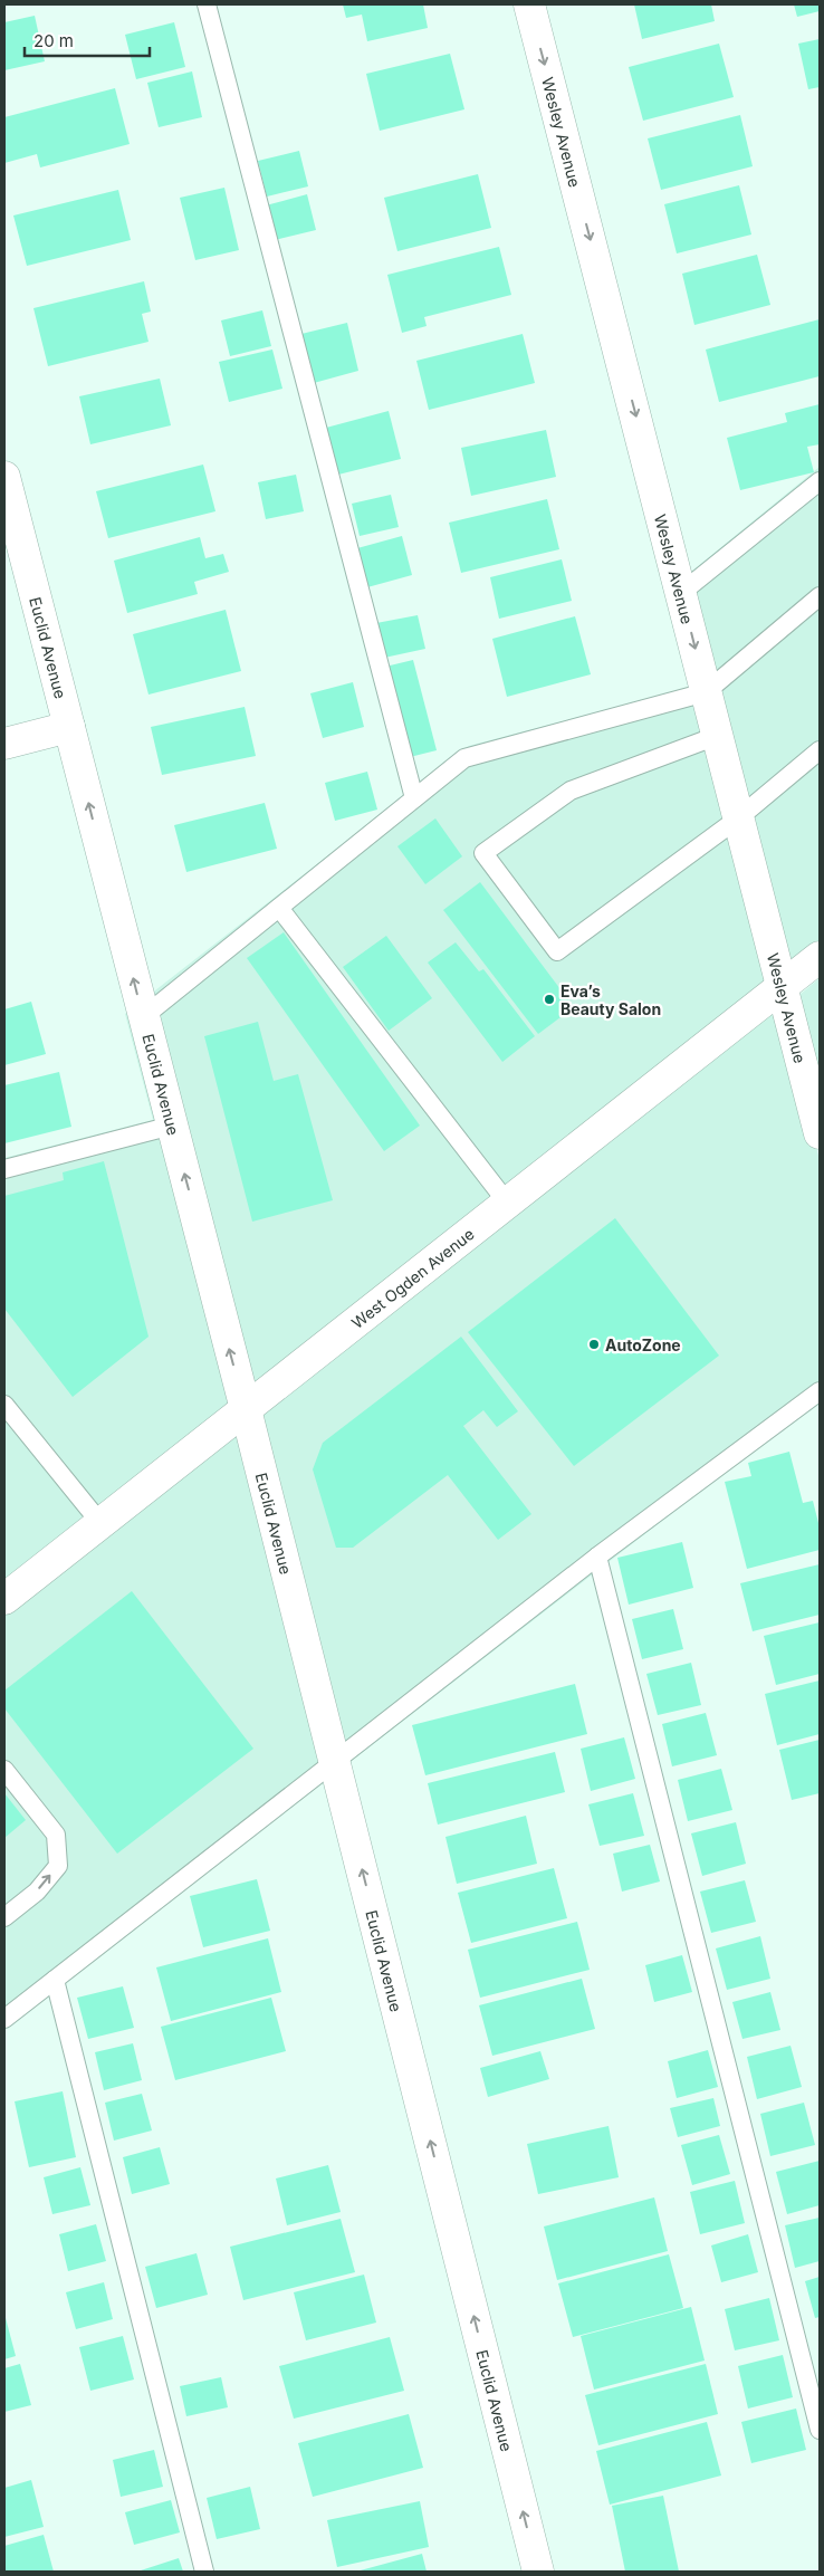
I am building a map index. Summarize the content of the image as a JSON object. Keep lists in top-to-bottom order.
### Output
{
  "streets": {
    "street": ["Wesley Avenue", "Euclid Avenue", "West Ogden Avenue"]
  },
  "crossings": [
    ["Wesley Avenue", "West Ogden Avenue"],
    ["Euclid Avenue", "West Ogden Avenue"]
  ],
  "one_way": ["Wesley Avenue", "Euclid Avenue"],
  "places": ["Eva’s Beauty Salon", "AutoZone"],
  "scale_bar": "20 m"
}
